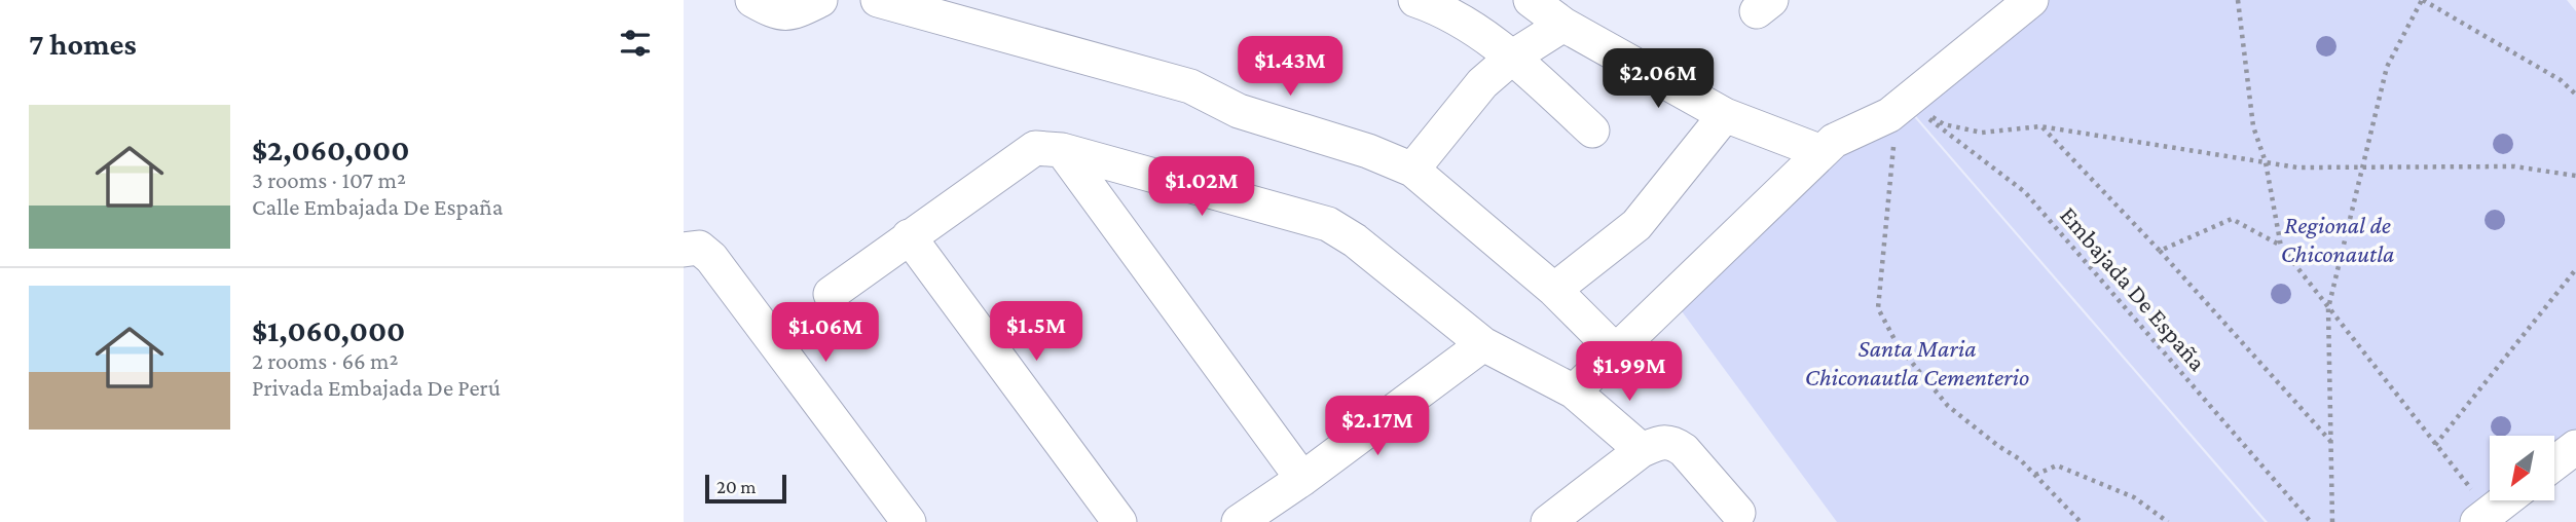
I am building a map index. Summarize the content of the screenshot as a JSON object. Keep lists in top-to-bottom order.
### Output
{
  "streets": {
    "path": ["Embajada De España"]
  },
  "parks": ["Regional de Chiconautla", "Santa Maria Chiconautla Cementerio"],
  "scale_bar": "20 m",
  "north": "bottom left",
  "page": {
    "heading": "7 homes",
    "price": [
      "$1.43M",
      "$2.06M",
      "$1.02M",
      "$1.5M",
      "$1.06M",
      "$1.99M",
      "$2.17M"
    ],
    "list": [
      {
        "name": "$2,060,000",
        "note": "3 rooms · 107 m² · Calle Embajada De España"
      },
      {
        "name": "$1,060,000",
        "note": "2 rooms · 66 m² · Privada Embajada De Perú"
      }
    ],
    "scale": "20 m"
  }
}
